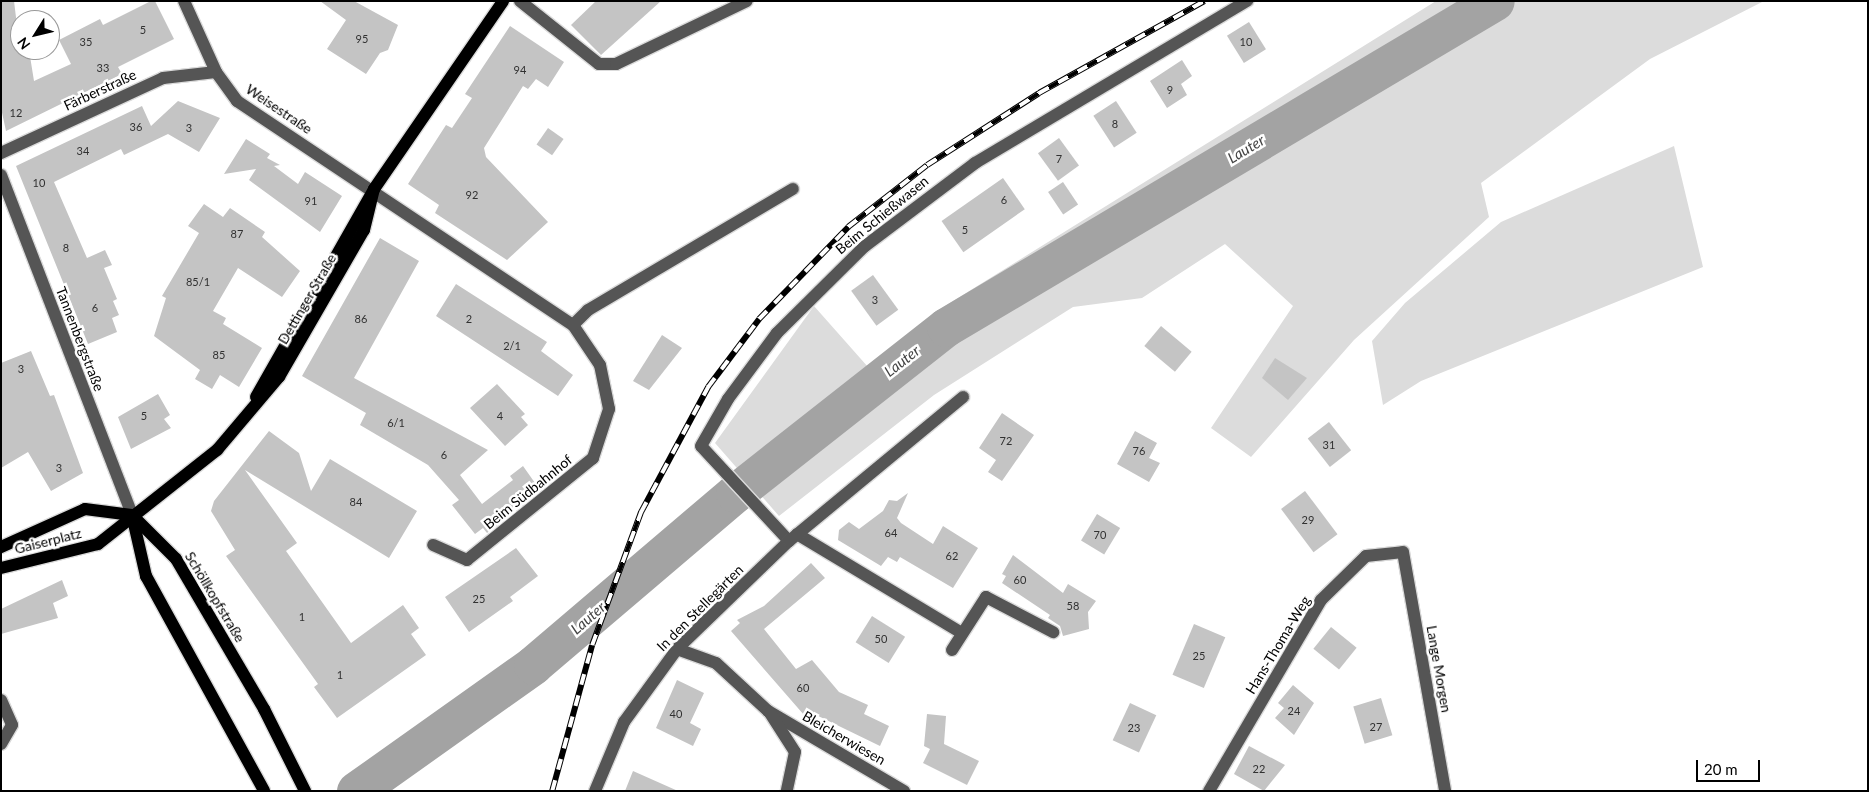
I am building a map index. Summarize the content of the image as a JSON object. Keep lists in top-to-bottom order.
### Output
{
  "streets": {
    "main road": ["Dettinger Straße", "Gaiserplatz", "Schöllkopfstraße"],
    "street": [
      "Färberstraße",
      "Weisestraße",
      "Beim Schießwasen",
      "Tannenbergstraße",
      "Beim Südbahnhof",
      "In den Stellegärten",
      "Hans-Thoma-Weg",
      "Lange Morgen",
      "Bleicherwiesen"
    ]
  },
  "crossings": [
    ["Färberstraße", "Weisestraße"],
    ["Weisestraße", "Dettinger Straße"],
    ["Weisestraße", "Beim Südbahnhof"],
    ["Beim Schießwasen", "In den Stellegärten"],
    ["Dettinger Straße", "Tannenbergstraße"],
    ["Dettinger Straße", "Beim Südbahnhof"],
    ["Dettinger Straße", "Gaiserplatz"],
    ["Dettinger Straße", "Schöllkopfstraße"],
    ["Tannenbergstraße", "Gaiserplatz"],
    ["Tannenbergstraße", "Schöllkopfstraße"],
    ["Gaiserplatz", "Schöllkopfstraße"],
    ["In den Stellegärten", "Bleicherwiesen"],
    ["Hans-Thoma-Weg", "Lange Morgen"]
  ],
  "water": ["Lauter"],
  "house_numbers": [
    "5",
    "95",
    "35",
    "10",
    "33",
    "94",
    "9",
    "12",
    "8",
    "36",
    "3",
    "34",
    "7",
    "10",
    "92",
    "6",
    "91",
    "5",
    "87",
    "8",
    "85/1",
    "3",
    "6",
    "86",
    "2",
    "2/1",
    "85",
    "3",
    "5",
    "4",
    "6/1",
    "72",
    "31",
    "76",
    "6",
    "3",
    "84",
    "29",
    "64",
    "70",
    "62",
    "60",
    "25",
    "58",
    "1",
    "50",
    "25",
    "1",
    "60",
    "24",
    "40",
    "27",
    "23",
    "22"
  ],
  "scale_bar": "20 m",
  "north": "bottom left"
}
